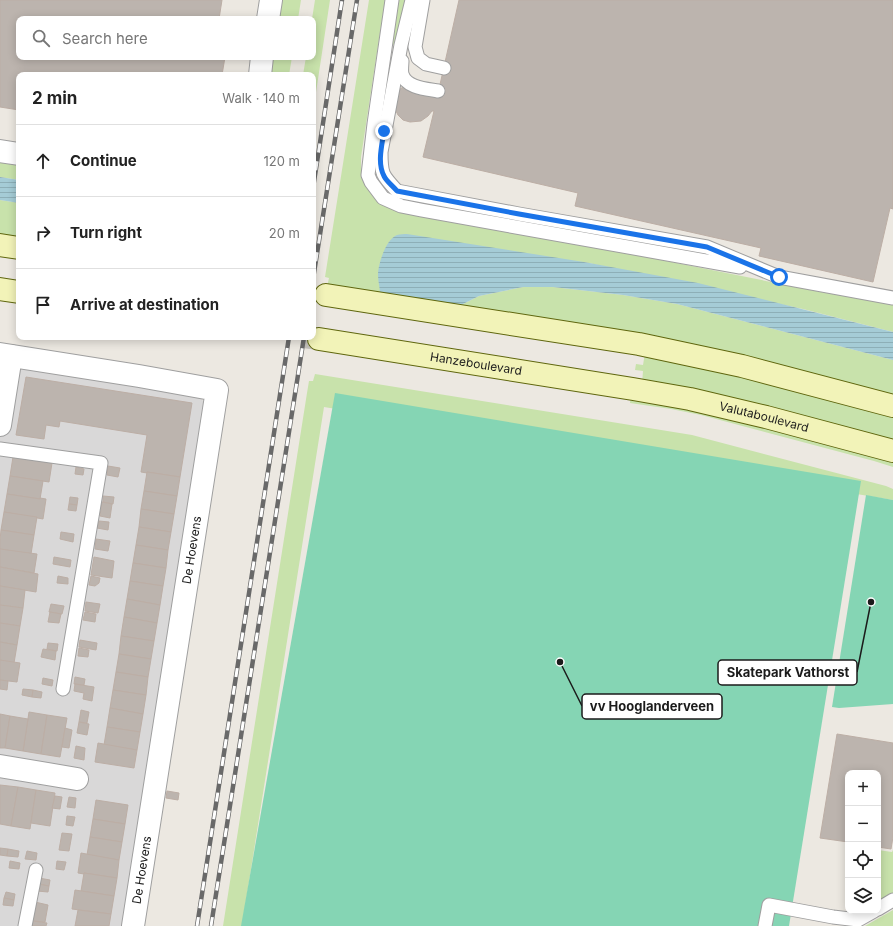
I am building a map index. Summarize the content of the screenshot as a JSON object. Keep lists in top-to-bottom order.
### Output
{
  "streets": {
    "main road": ["Hanzeboulevard", "Valutaboulevard"],
    "street": ["De Hoevens"]
  },
  "crossings": [
    ["Hanzeboulevard", "Valutaboulevard"]
  ],
  "places": ["Skatepark Vathorst", "vv Hooglanderveen"],
  "page": {
    "search": "Search here",
    "heading": ["2 min", "Walk · 140 m"],
    "list": [
      ["Continue", "120 m"],
      ["Turn right", "20 m"],
      "Arrive at destination"
    ],
    "map_buttons": ["+", "−"]
  }
}
